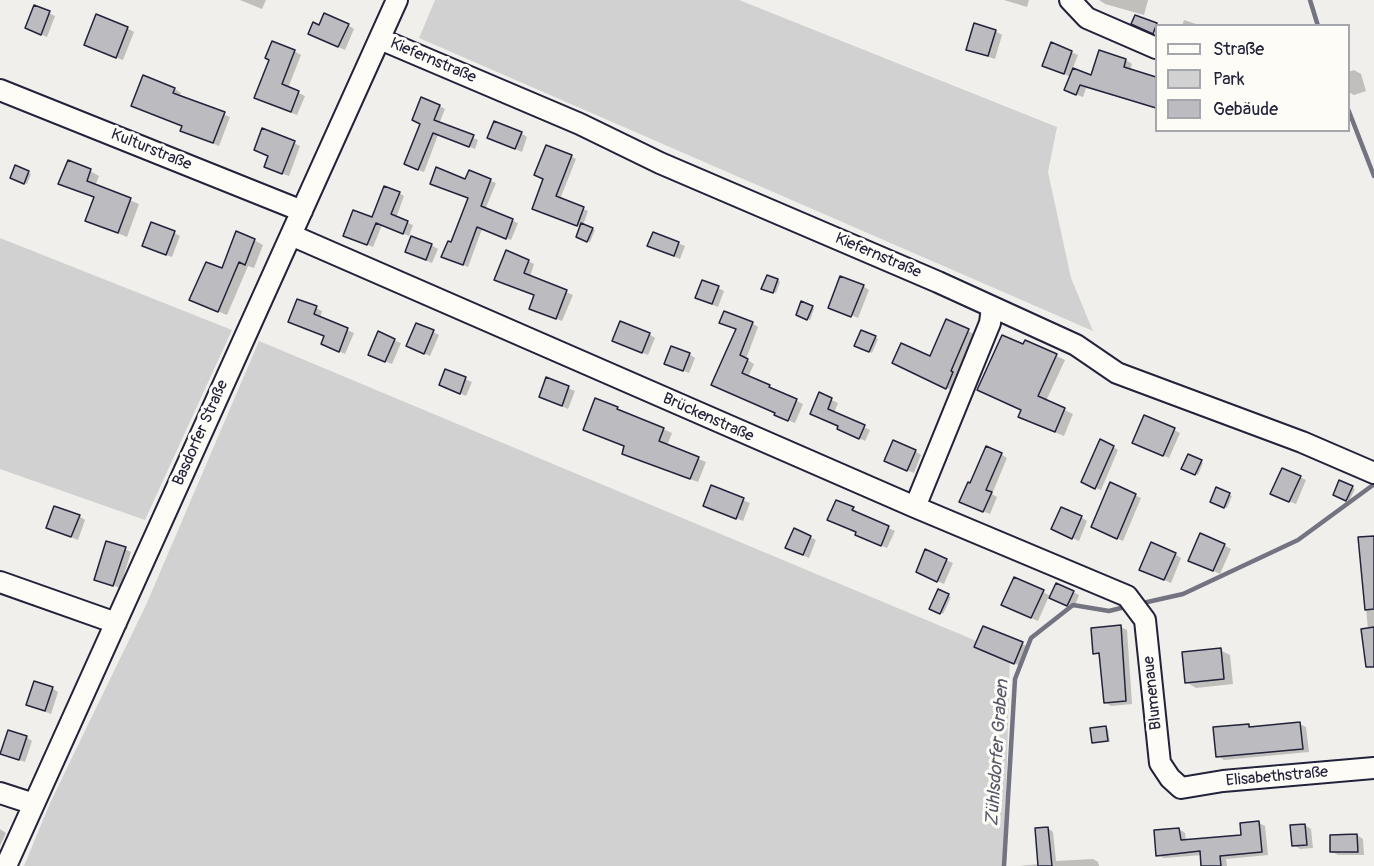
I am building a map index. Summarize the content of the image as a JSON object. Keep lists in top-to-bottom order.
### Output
{
  "streets": {
    "street": [
      "Kiefernstraße",
      "Kulturstraße",
      "Brückenstraße",
      "Basdorfer Straße",
      "Blumenaue",
      "Elisabethstraße"
    ]
  },
  "crossings": [
    ["Kiefernstraße", "Basdorfer Straße"],
    ["Kulturstraße", "Basdorfer Straße"],
    ["Brückenstraße", "Basdorfer Straße"],
    ["Brückenstraße", "Blumenaue"],
    ["Blumenaue", "Elisabethstraße"]
  ],
  "water": ["Zühlsdorfer Graben"],
  "legend": ["Straße", "Park", "Gebäude"]
}
